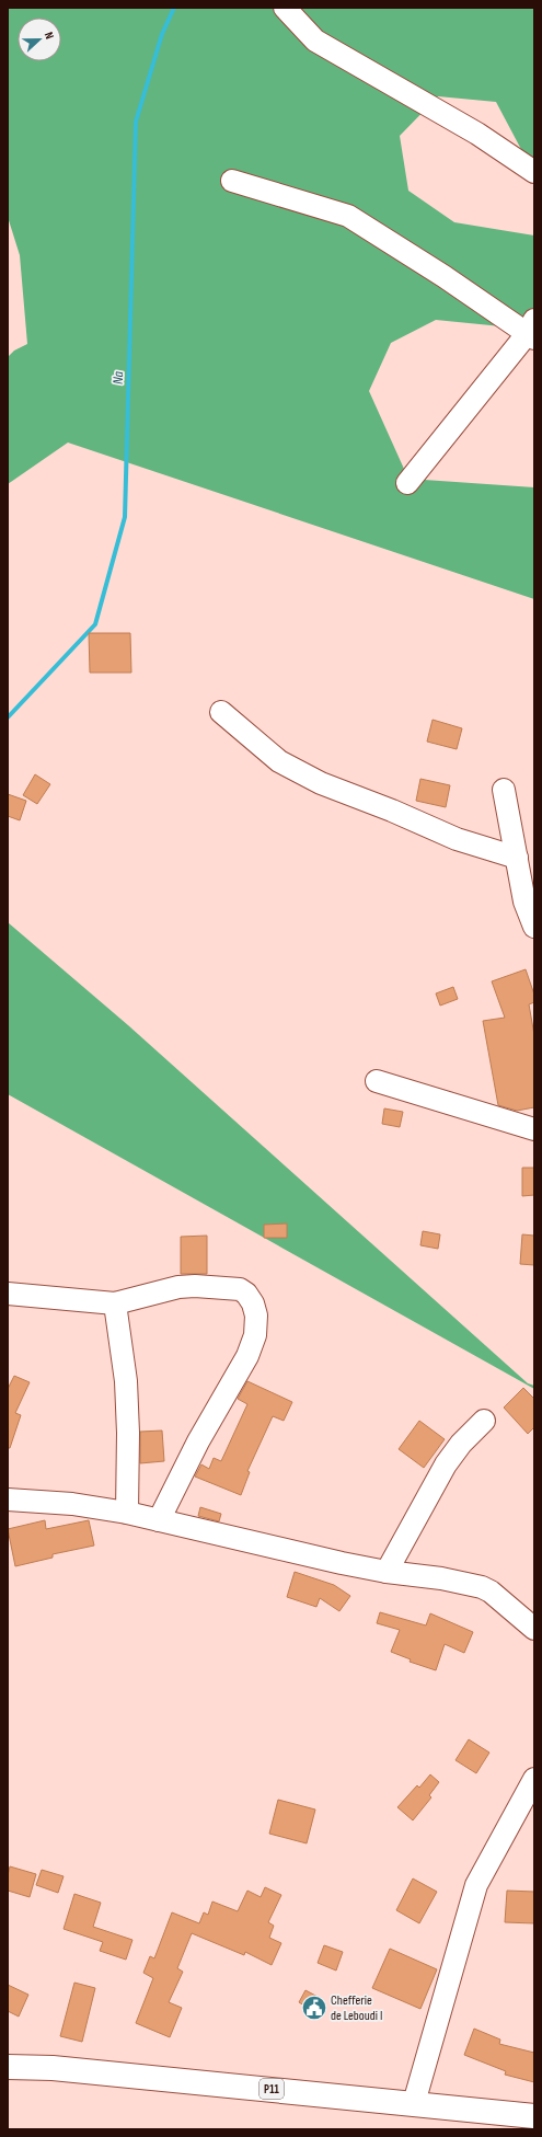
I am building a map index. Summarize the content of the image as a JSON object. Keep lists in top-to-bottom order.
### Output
{
  "streets": {
    "main road": ["P11"]
  },
  "water": ["Na"],
  "places": {
    "public building": ["Chefferie de Leboudi I"]
  },
  "north": "right"
}
